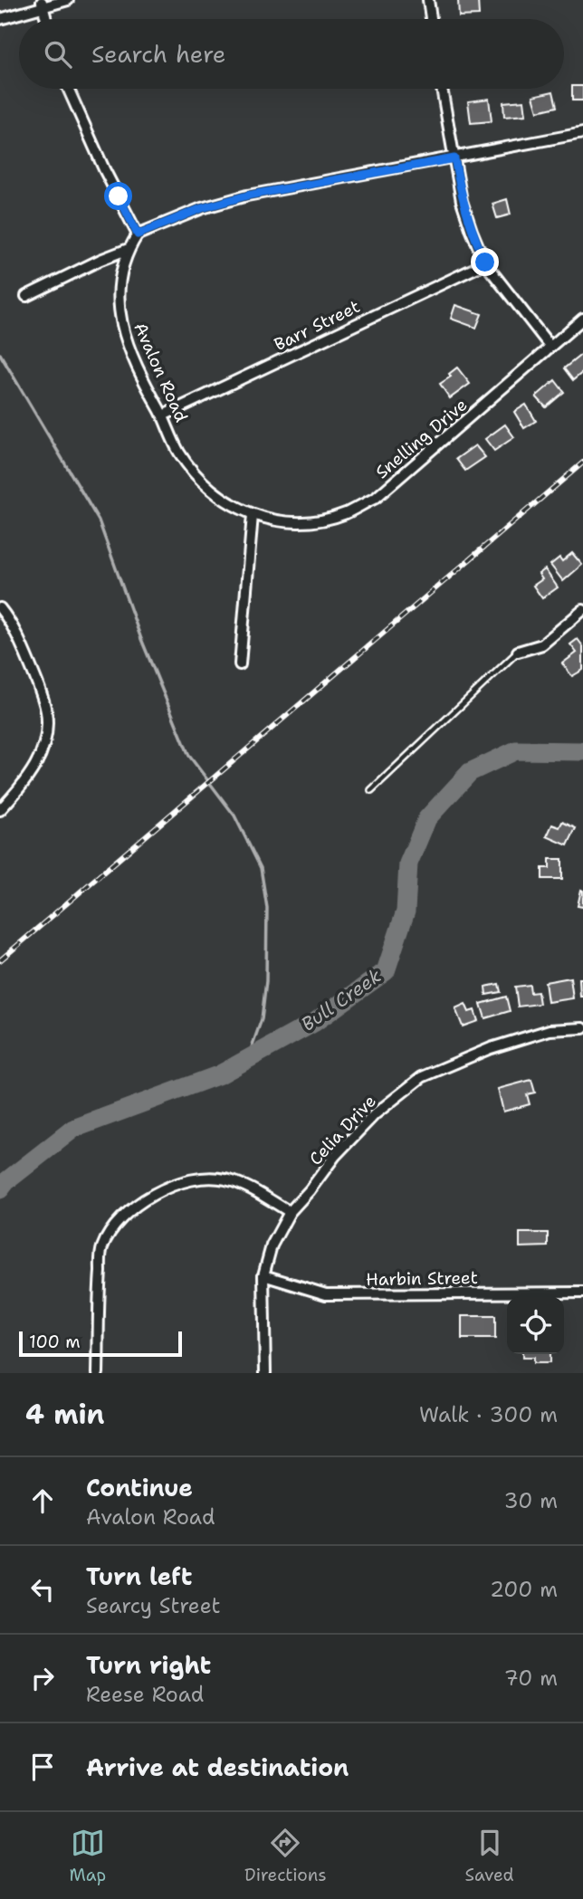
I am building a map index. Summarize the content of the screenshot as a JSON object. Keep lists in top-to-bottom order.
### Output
{
  "streets": {
    "street": [
      "Barr Street",
      "Avalon Road",
      "Snelling Drive",
      "Celia Drive",
      "Harbin Street"
    ]
  },
  "crossings": [
    ["Barr Street", "Avalon Road"],
    ["Avalon Road", "Snelling Drive"],
    ["Celia Drive", "Harbin Street"]
  ],
  "water": ["Bull Creek"],
  "scale_bar": "100 m",
  "page": {
    "search": "Search here",
    "scale": "100 m",
    "heading": ["4 min", "Walk · 300 m"],
    "list": [
      ["Continue", "Avalon Road", "30 m"],
      ["Turn left", "Searcy Street", "200 m"],
      ["Turn right", "Reese Road", "70 m"],
      "Arrive at destination"
    ],
    "nav": ["Map", "Directions", "Saved"]
  }
}
